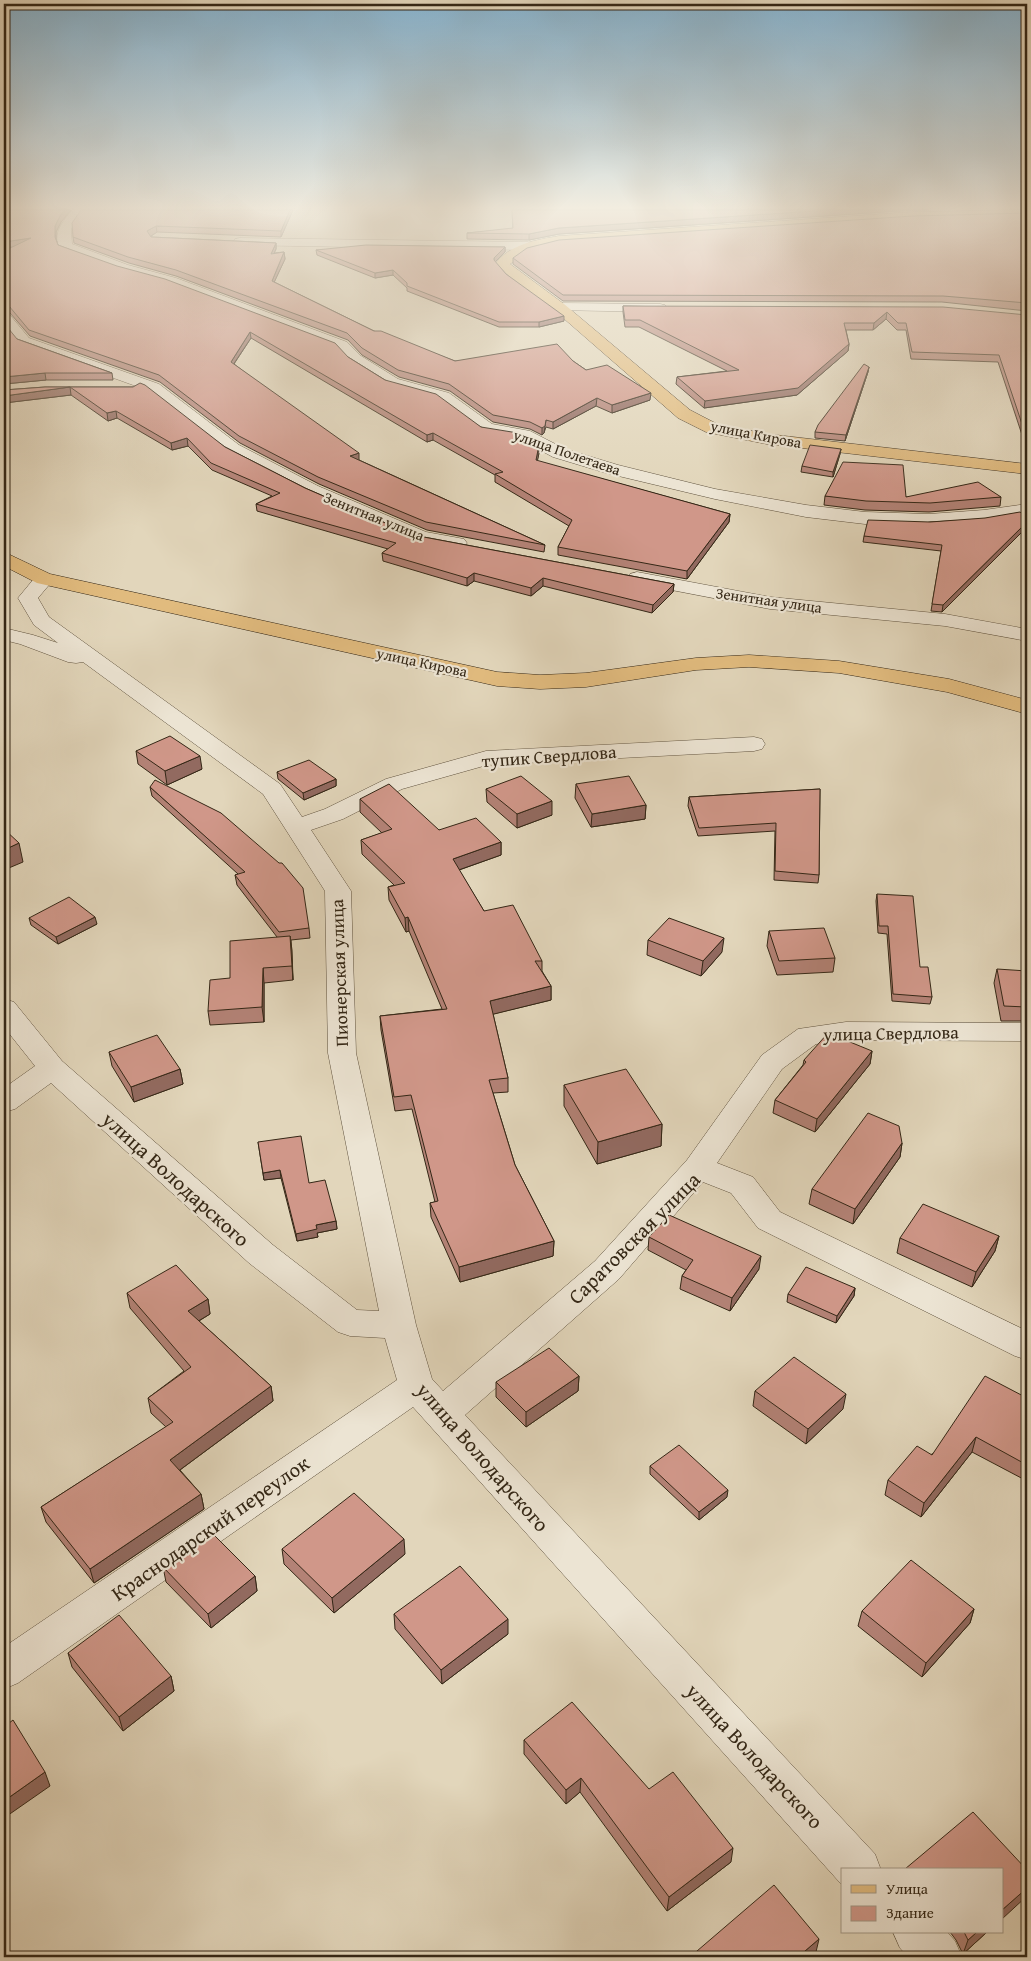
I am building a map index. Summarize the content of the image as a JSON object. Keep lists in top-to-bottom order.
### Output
{
  "streets": {
    "main road": ["улица Кирова"],
    "street": [
      "улица Полетаева",
      "Зенитная улица",
      "тупик Свердлова",
      "Пионерская улица",
      "улица Свердлова",
      "улица Володарского",
      "Саратовская улица",
      "Краснодарский переулок"
    ]
  },
  "crossings": [
    ["улица Кирова", "Пионерская улица"],
    ["тупик Свердлова", "Пионерская улица"],
    ["Пионерская улица", "улица Володарского"],
    ["улица Свердлова", "Саратовская улица"],
    ["улица Володарского", "Саратовская улица"],
    ["улица Володарского", "Краснодарский переулок"]
  ],
  "legend": ["Улица", "Здание"]
}
